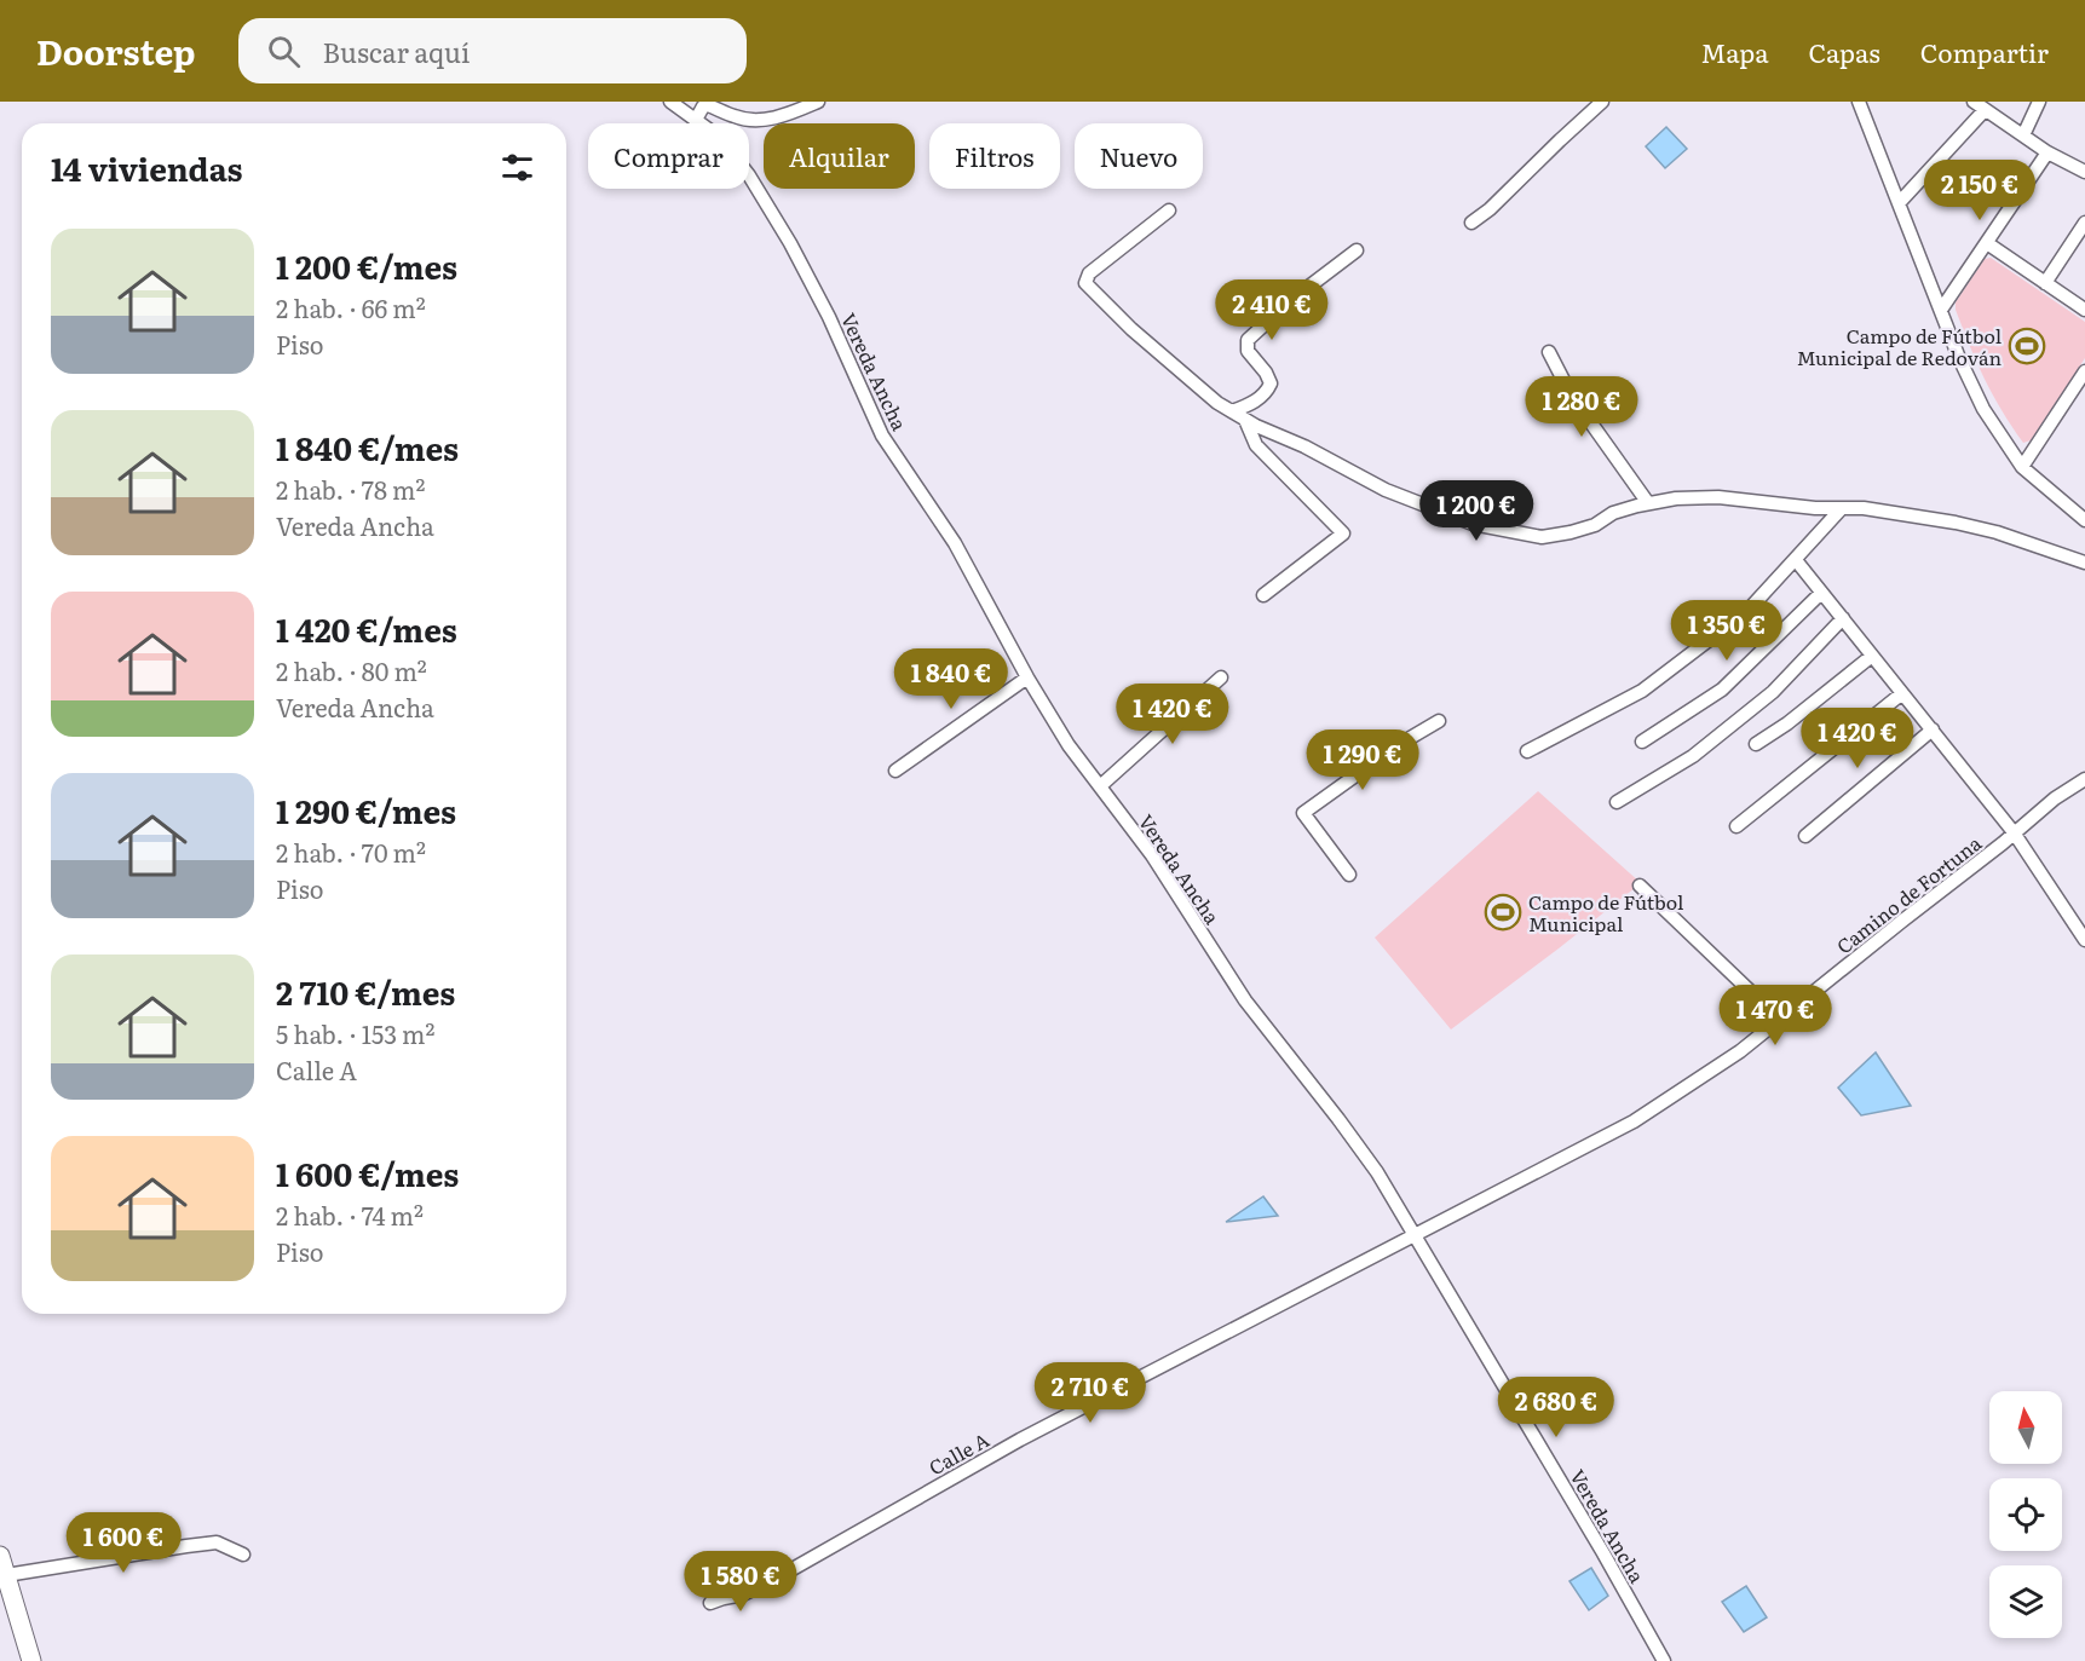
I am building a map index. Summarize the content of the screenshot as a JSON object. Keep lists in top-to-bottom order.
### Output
{
  "streets": {
    "street": ["Vereda Ancha", "Camino de Fortuna", "Calle A"]
  },
  "crossings": [
    ["Vereda Ancha", "Camino de Fortuna"],
    ["Vereda Ancha", "Calle A"],
    ["Camino de Fortuna", "Calle A"]
  ],
  "places": {
    "sports": ["Campo de Fútbol Municipal de Redován", "Campo de Fútbol Municipal"]
  },
  "north": "top",
  "page": {
    "header": "Doorstep",
    "search": "Buscar aquí",
    "nav": ["Mapa", "Capas", "Compartir"],
    "chip": [
      "Comprar",
      "Alquilar",
      "Filtros",
      "Nuevo"
    ],
    "heading": "14 viviendas",
    "price": [
      "2 150 €",
      "2 410 €",
      "1 280 €",
      "1 200 €",
      "1 350 €",
      "1 840 €",
      "1 420 €",
      "1 420 €",
      "1 290 €",
      "1 470 €",
      "2 710 €",
      "2 680 €",
      "1 600 €",
      "1 580 €"
    ],
    "list": [
      {
        "name": "1 200 €/mes",
        "note": "2 hab. · 66 m² · Piso"
      },
      {
        "name": "1 840 €/mes",
        "note": "2 hab. · 78 m² · Vereda Ancha"
      },
      {
        "name": "1 420 €/mes",
        "note": "2 hab. · 80 m² · Vereda Ancha"
      },
      {
        "name": "1 290 €/mes",
        "note": "2 hab. · 70 m² · Piso"
      },
      {
        "name": "2 710 €/mes",
        "note": "5 hab. · 153 m² · Calle A"
      },
      {
        "name": "1 600 €/mes",
        "note": "2 hab. · 74 m² · Piso"
      }
    ]
  }
}
